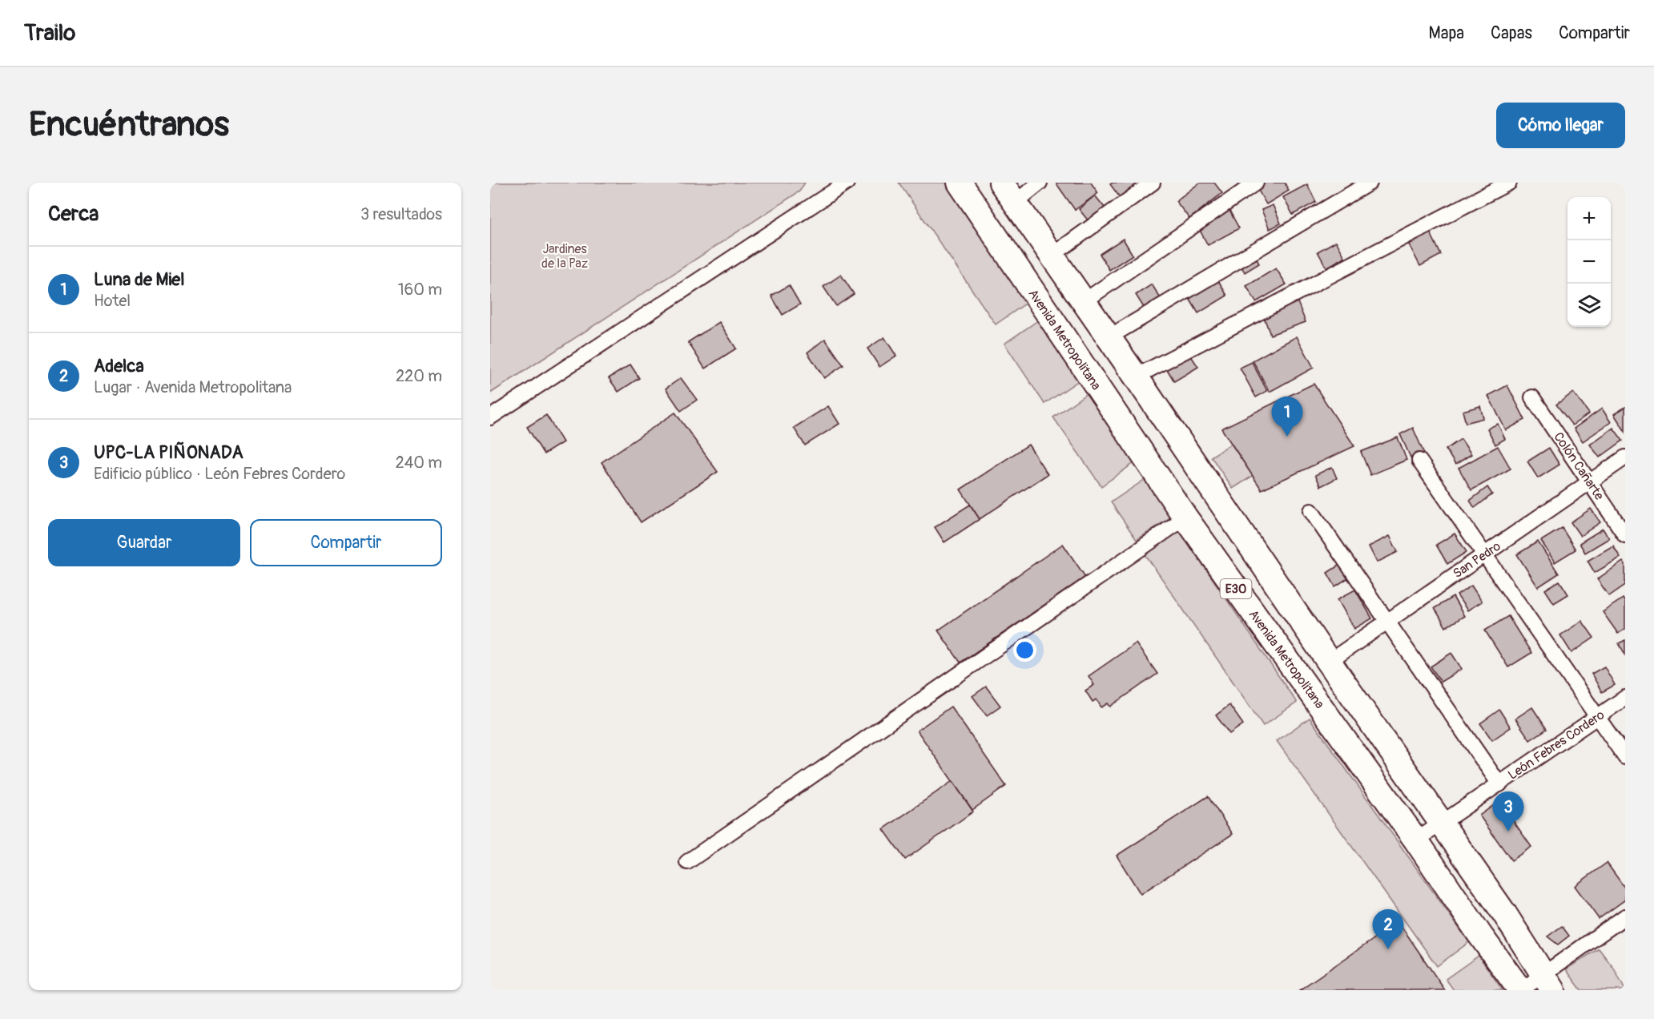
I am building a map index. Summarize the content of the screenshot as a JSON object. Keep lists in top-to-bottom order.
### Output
{
  "streets": {
    "highway": ["Avenida Metropolitana", "E30"],
    "street": ["Colón Cañarte", "San Pedro", "León Febres Cordero"]
  },
  "crossings": [
    ["Avenida Metropolitana", "León Febres Cordero"],
    ["Colón Cañarte", "San Pedro"],
    ["San Pedro", "E30"],
    ["E30", "León Febres Cordero"]
  ],
  "parks": ["Jardines de la Paz"],
  "page": {
    "header": "Trailo",
    "nav": ["Mapa", "Capas", "Compartir"],
    "buttons": [
      "Cómo llegar",
      ["Guardar", "Compartir"]
    ],
    "title": "Encuéntranos",
    "heading": ["Cerca", "3 resultados"],
    "map_buttons": ["+", "−"],
    "list": [
      {
        "mark": "1",
        "name": "Luna de Miel",
        "note": "Hotel",
        "value": "160 m"
      },
      {
        "mark": "2",
        "name": "Adelca",
        "note": "Lugar · Avenida Metropolitana",
        "value": "220 m"
      },
      {
        "mark": "3",
        "name": "UPC-LA PIÑONADA",
        "note": "Edificio público · León Febres Cordero",
        "value": "240 m"
      }
    ],
    "pins": ["1", "3", "2"]
  }
}
